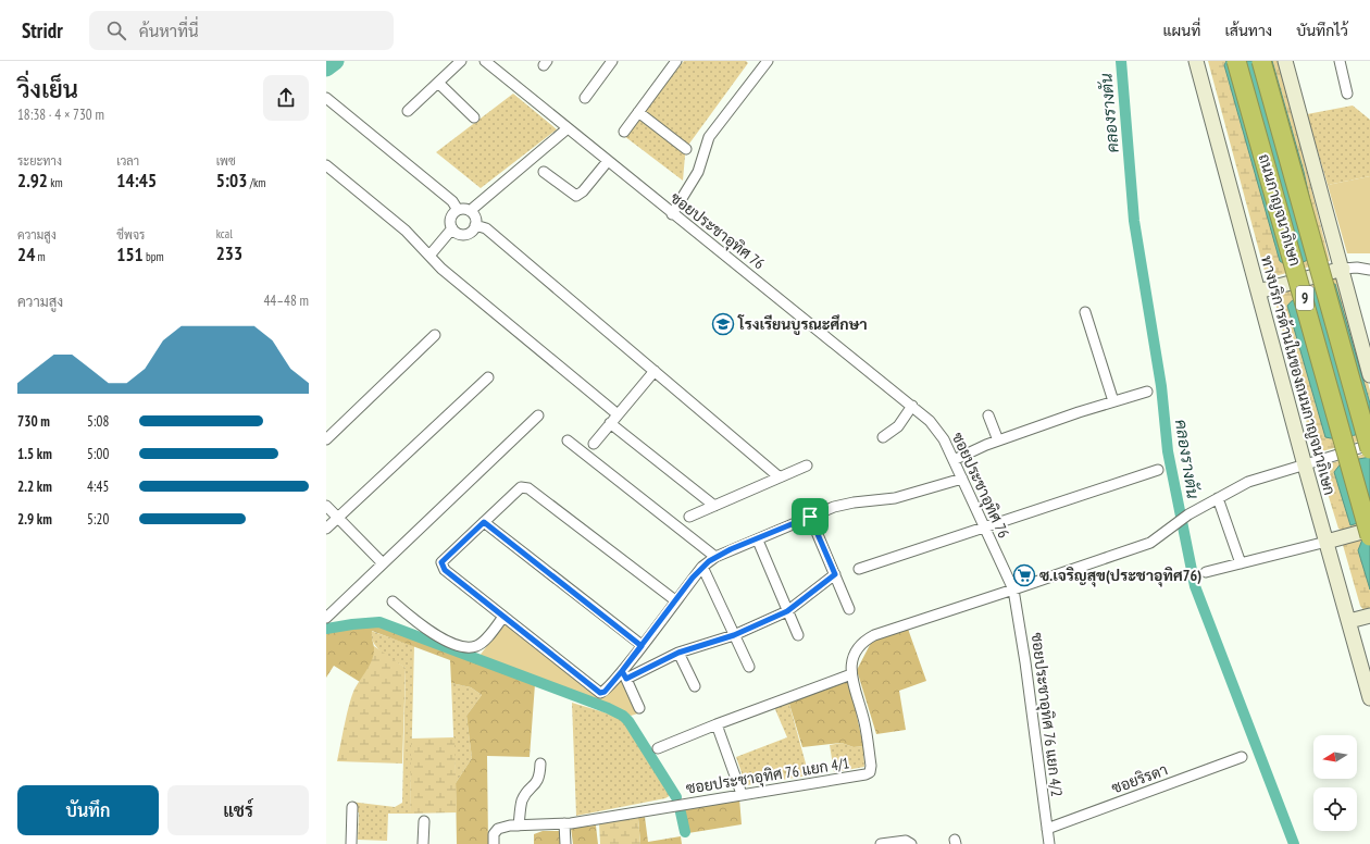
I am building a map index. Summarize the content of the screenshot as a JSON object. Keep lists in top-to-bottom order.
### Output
{
  "streets": {
    "highway": ["ถนนกาญจนาภิเษก", "9"],
    "main road": ["ทางบริการด้านในของถนนกาญจนาภิเษก"],
    "street": [
      "ซอยประชาอุทิศ 76",
      "ซอยประชาอุทิศ 76 แยก 4/2",
      "ซอยประชาอุทิศ 76 แยก 4/1",
      "ซอยริรดา"
    ]
  },
  "crossings": [
    ["ซอยประชาอุทิศ 76", "ซอยประชาอุทิศ 76 แยก 4/2"],
    ["ซอยประชาอุทิศ 76", "ซอยประชาอุทิศ 76 แยก 4/1"],
    ["ซอยประชาอุทิศ 76 แยก 4/2", "ซอยประชาอุทิศ 76 แยก 4/1"],
    ["ซอยประชาอุทิศ 76 แยก 4/2", "ซอยริรดา"]
  ],
  "water": ["คลองรางตัน"],
  "places": {
    "school or university": ["โรงเรียนบูรณะศึกษา"],
    "supermarket": ["ซ.เจริญสุข(ประชาอุทิศ76)"]
  },
  "north": "left",
  "page": {
    "header": "Stridr",
    "search": "ค้นหาที่นี่",
    "nav": ["แผนที่", "เส้นทาง", "บันทึกไว้"],
    "heading": ["วิ่งเย็น", "18:38 · 4 × 730 m"],
    "stats": [
      ["ระยะทาง", "2.92 km"],
      ["เวลา", "14:45"],
      ["เพซ", "5:03 /km"],
      ["ความสูง", "24 m"],
      ["ชีพจร", "151 bpm"],
      ["kcal", "233"]
    ],
    "chart": ["ความสูง", "44–48 m"],
    "list": [
      {
        "name": "730 m",
        "note": "5:08"
      },
      {
        "name": "1.5 km",
        "note": "5:00"
      },
      {
        "name": "2.2 km",
        "note": "4:45"
      },
      {
        "name": "2.9 km",
        "note": "5:20"
      }
    ],
    "buttons": ["บันทึก", "แชร์"]
  }
}
